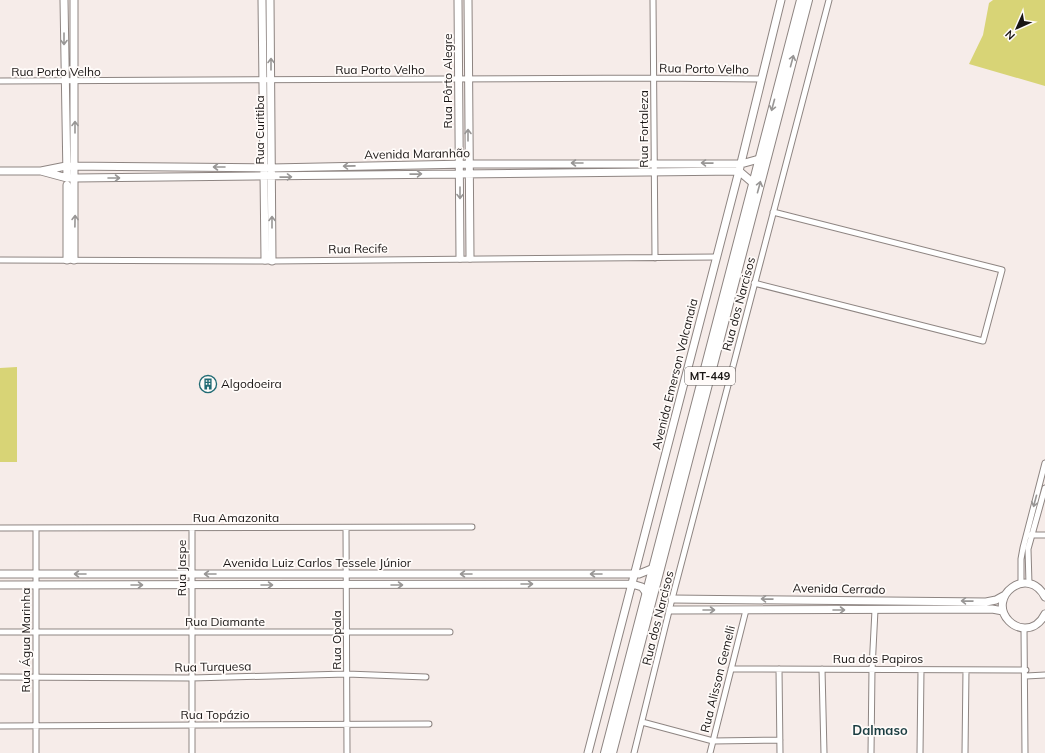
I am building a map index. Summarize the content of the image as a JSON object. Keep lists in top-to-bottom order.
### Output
{
  "streets": {
    "main road": ["MT-449"],
    "street": [
      "Rua Porto Velho",
      "Rua Pôrto Alegre",
      "Rua Fortaleza",
      "Rua Curitiba",
      "Avenida Maranhão",
      "Rua Recife",
      "Rua dos Narcisos",
      "Avenida Emerson Valcanaia",
      "Rua Amazonita",
      "Avenida Luiz Carlos Tessele Júnior",
      "Rua Jaspe",
      "Avenida Cerrado",
      "Rua Diamante",
      "Rua Água Marinha",
      "Rua Opala",
      "Rua dos Papiros",
      "Rua Turquesa",
      "Rua Alisson Gemelli",
      "Rua Topázio"
    ]
  },
  "crossings": [
    ["Rua Porto Velho", "Rua Pôrto Alegre"],
    ["Rua Porto Velho", "Rua Fortaleza"],
    ["Rua Porto Velho", "Rua Curitiba"],
    ["Rua Porto Velho", "Avenida Emerson Valcanaia"],
    ["Rua Pôrto Alegre", "Avenida Maranhão"],
    ["Rua Pôrto Alegre", "Rua Recife"],
    ["Rua Fortaleza", "Avenida Maranhão"],
    ["Rua Fortaleza", "Rua Recife"],
    ["Rua Curitiba", "Avenida Maranhão"],
    ["Rua Curitiba", "Rua Recife"],
    ["Avenida Maranhão", "Avenida Emerson Valcanaia"],
    ["Avenida Maranhão", "MT-449"],
    ["Rua Recife", "Avenida Emerson Valcanaia"],
    ["Rua dos Narcisos", "Avenida Cerrado"],
    ["Avenida Emerson Valcanaia", "Avenida Luiz Carlos Tessele Júnior"],
    ["MT-449", "Avenida Luiz Carlos Tessele Júnior"],
    ["Rua Amazonita", "Rua Jaspe"],
    ["Rua Amazonita", "Rua Água Marinha"],
    ["Rua Amazonita", "Rua Opala"],
    ["Avenida Luiz Carlos Tessele Júnior", "Rua Jaspe"],
    ["Avenida Luiz Carlos Tessele Júnior", "Rua Água Marinha"],
    ["Avenida Luiz Carlos Tessele Júnior", "Rua Opala"],
    ["Rua Jaspe", "Rua Diamante"],
    ["Rua Jaspe", "Rua Turquesa"],
    ["Rua Jaspe", "Rua Topázio"],
    ["Avenida Cerrado", "Rua Alisson Gemelli"],
    ["Rua Diamante", "Rua Água Marinha"],
    ["Rua Diamante", "Rua Opala"],
    ["Rua Água Marinha", "Rua Turquesa"],
    ["Rua Água Marinha", "Rua Topázio"],
    ["Rua Opala", "Rua Turquesa"],
    ["Rua Opala", "Rua Topázio"],
    ["Rua dos Papiros", "Rua Alisson Gemelli"]
  ],
  "districts": ["Dalmaso"],
  "places": {
    "building": ["Algodoeira"]
  },
  "north": "bottom left"
}
